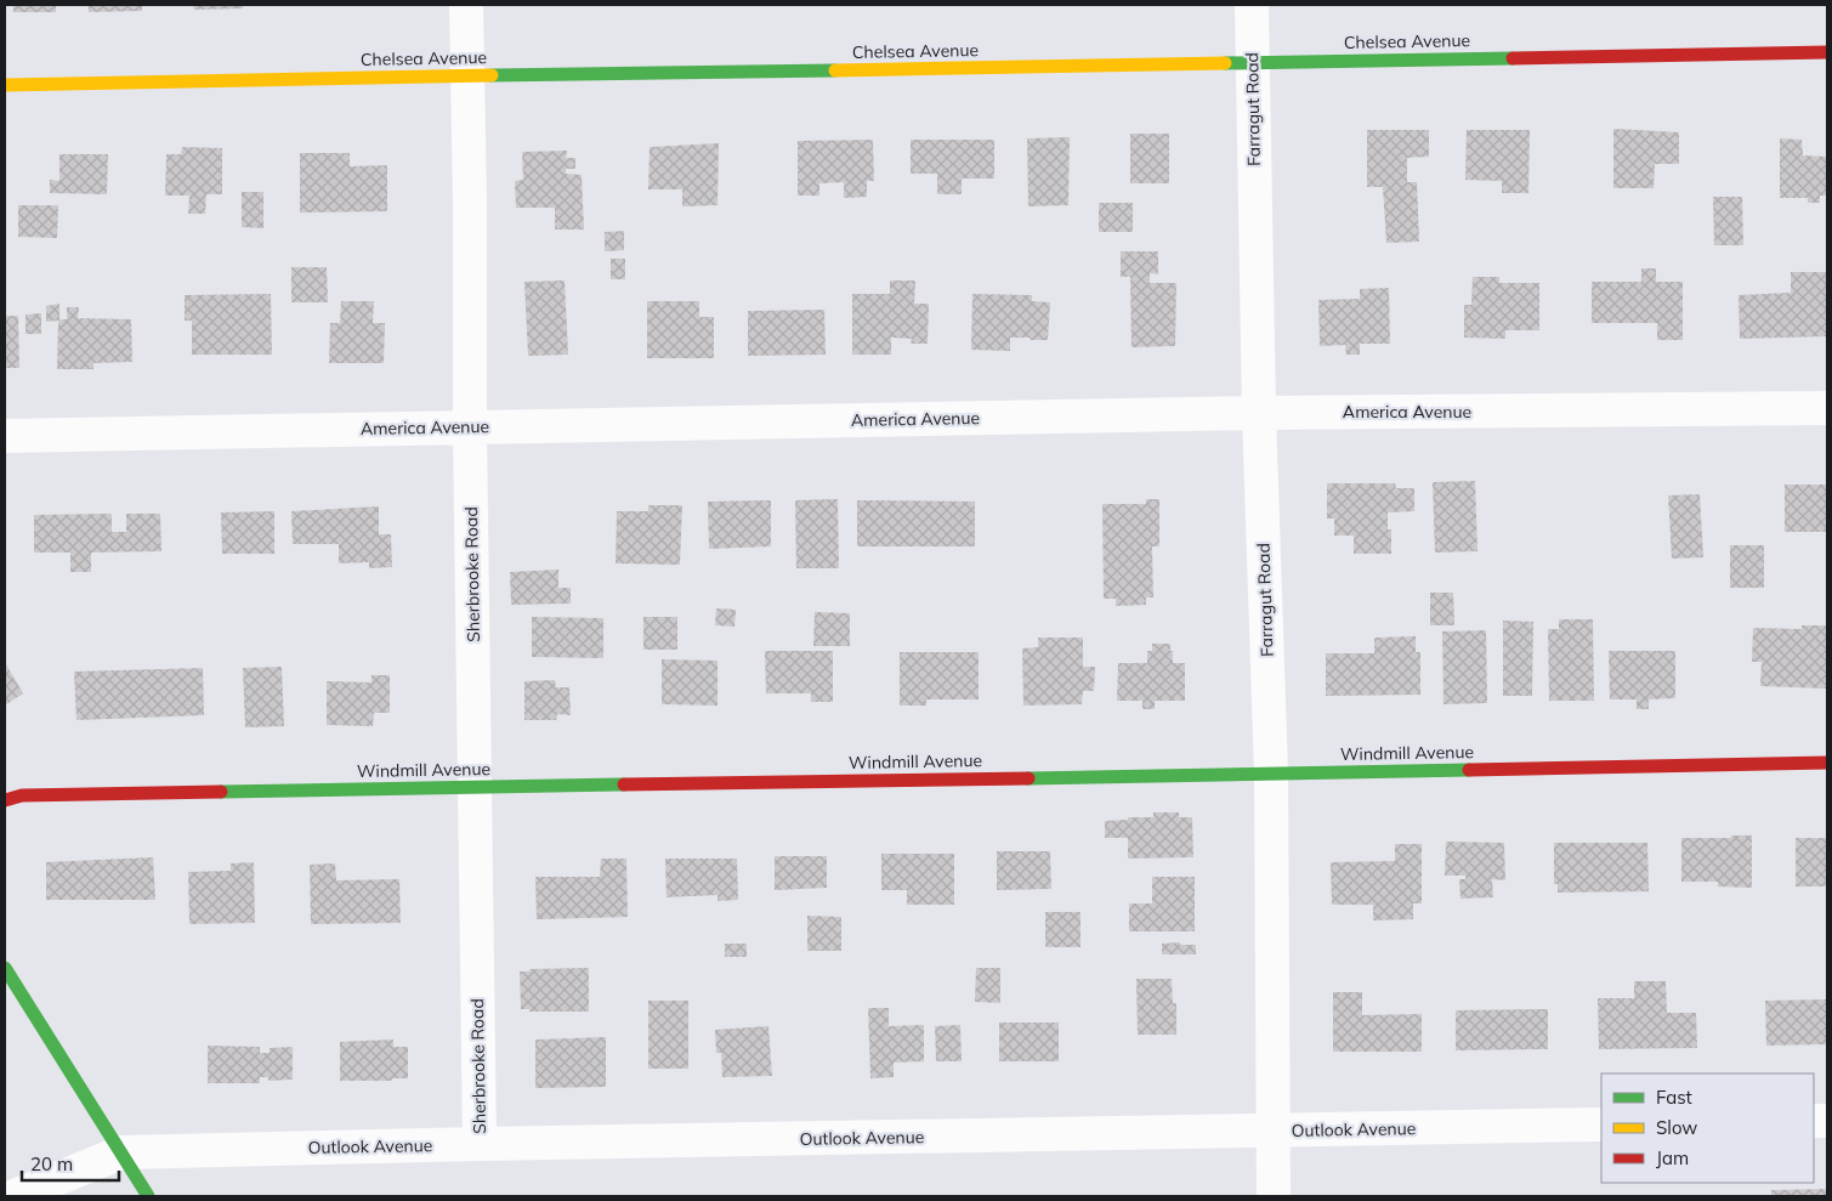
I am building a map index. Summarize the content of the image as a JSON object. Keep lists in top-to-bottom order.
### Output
{
  "streets": {
    "street": [
      "Chelsea Avenue",
      "Farragut Road",
      "America Avenue",
      "Sherbrooke Road",
      "Windmill Avenue",
      "Outlook Avenue"
    ]
  },
  "crossings": [
    ["Chelsea Avenue", "Farragut Road"],
    ["Chelsea Avenue", "Sherbrooke Road"],
    ["Farragut Road", "America Avenue"],
    ["Farragut Road", "Windmill Avenue"],
    ["Farragut Road", "Outlook Avenue"],
    ["America Avenue", "Sherbrooke Road"],
    ["Sherbrooke Road", "Windmill Avenue"],
    ["Sherbrooke Road", "Outlook Avenue"]
  ],
  "legend": ["Fast", "Slow", "Jam"],
  "scale_bar": "20 m"
}
